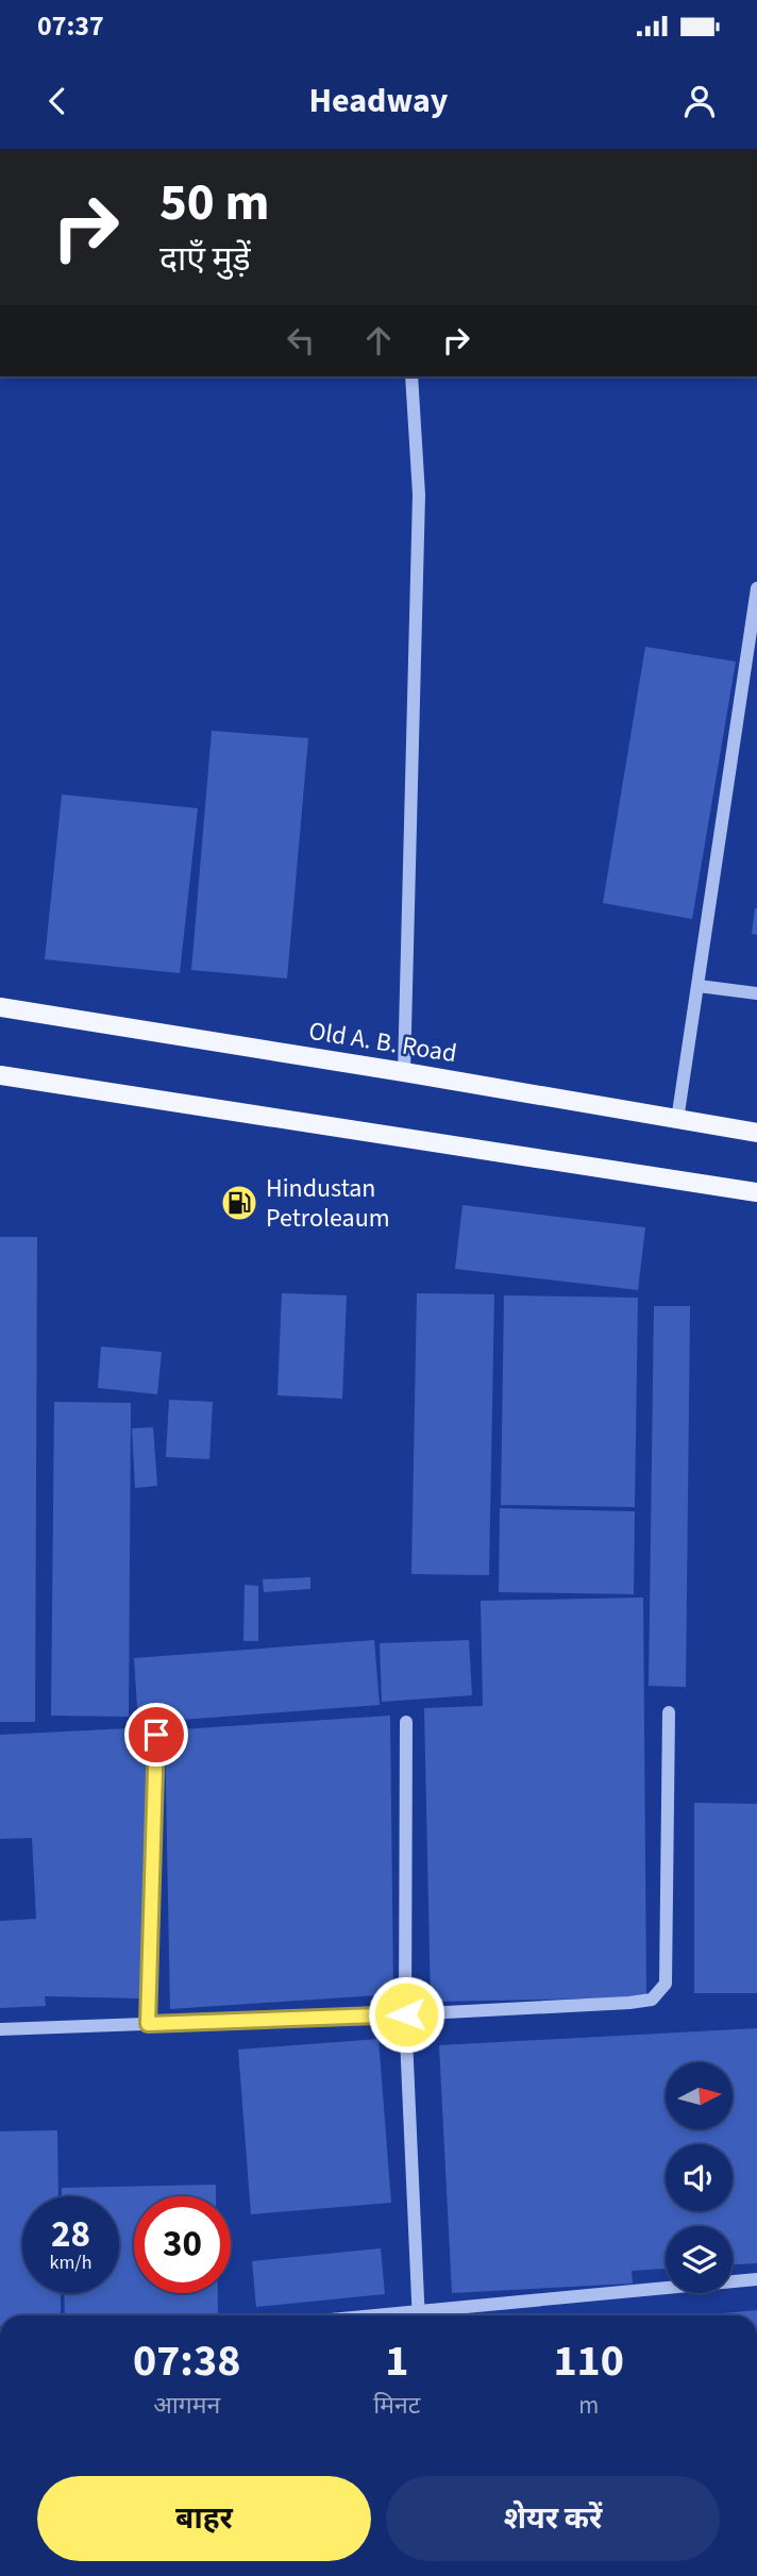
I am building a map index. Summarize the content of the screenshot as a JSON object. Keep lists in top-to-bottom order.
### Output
{
  "streets": {
    "main road": ["Old A. B. Road"]
  },
  "places": {
    "fuel station": ["Hindustan Petroleaum"]
  },
  "north": "right",
  "page": {
    "status": "07:37",
    "header": "Headway",
    "turn": ["50 m", "दाएँ मुड़ें"],
    "speed": "28 km/h",
    "limit": "30",
    "eta": [
      "07:38",
      "आगमन",
      "1",
      "मिनट",
      "110",
      "m"
    ],
    "buttons": ["बाहर", "शेयर करें"]
  }
}
